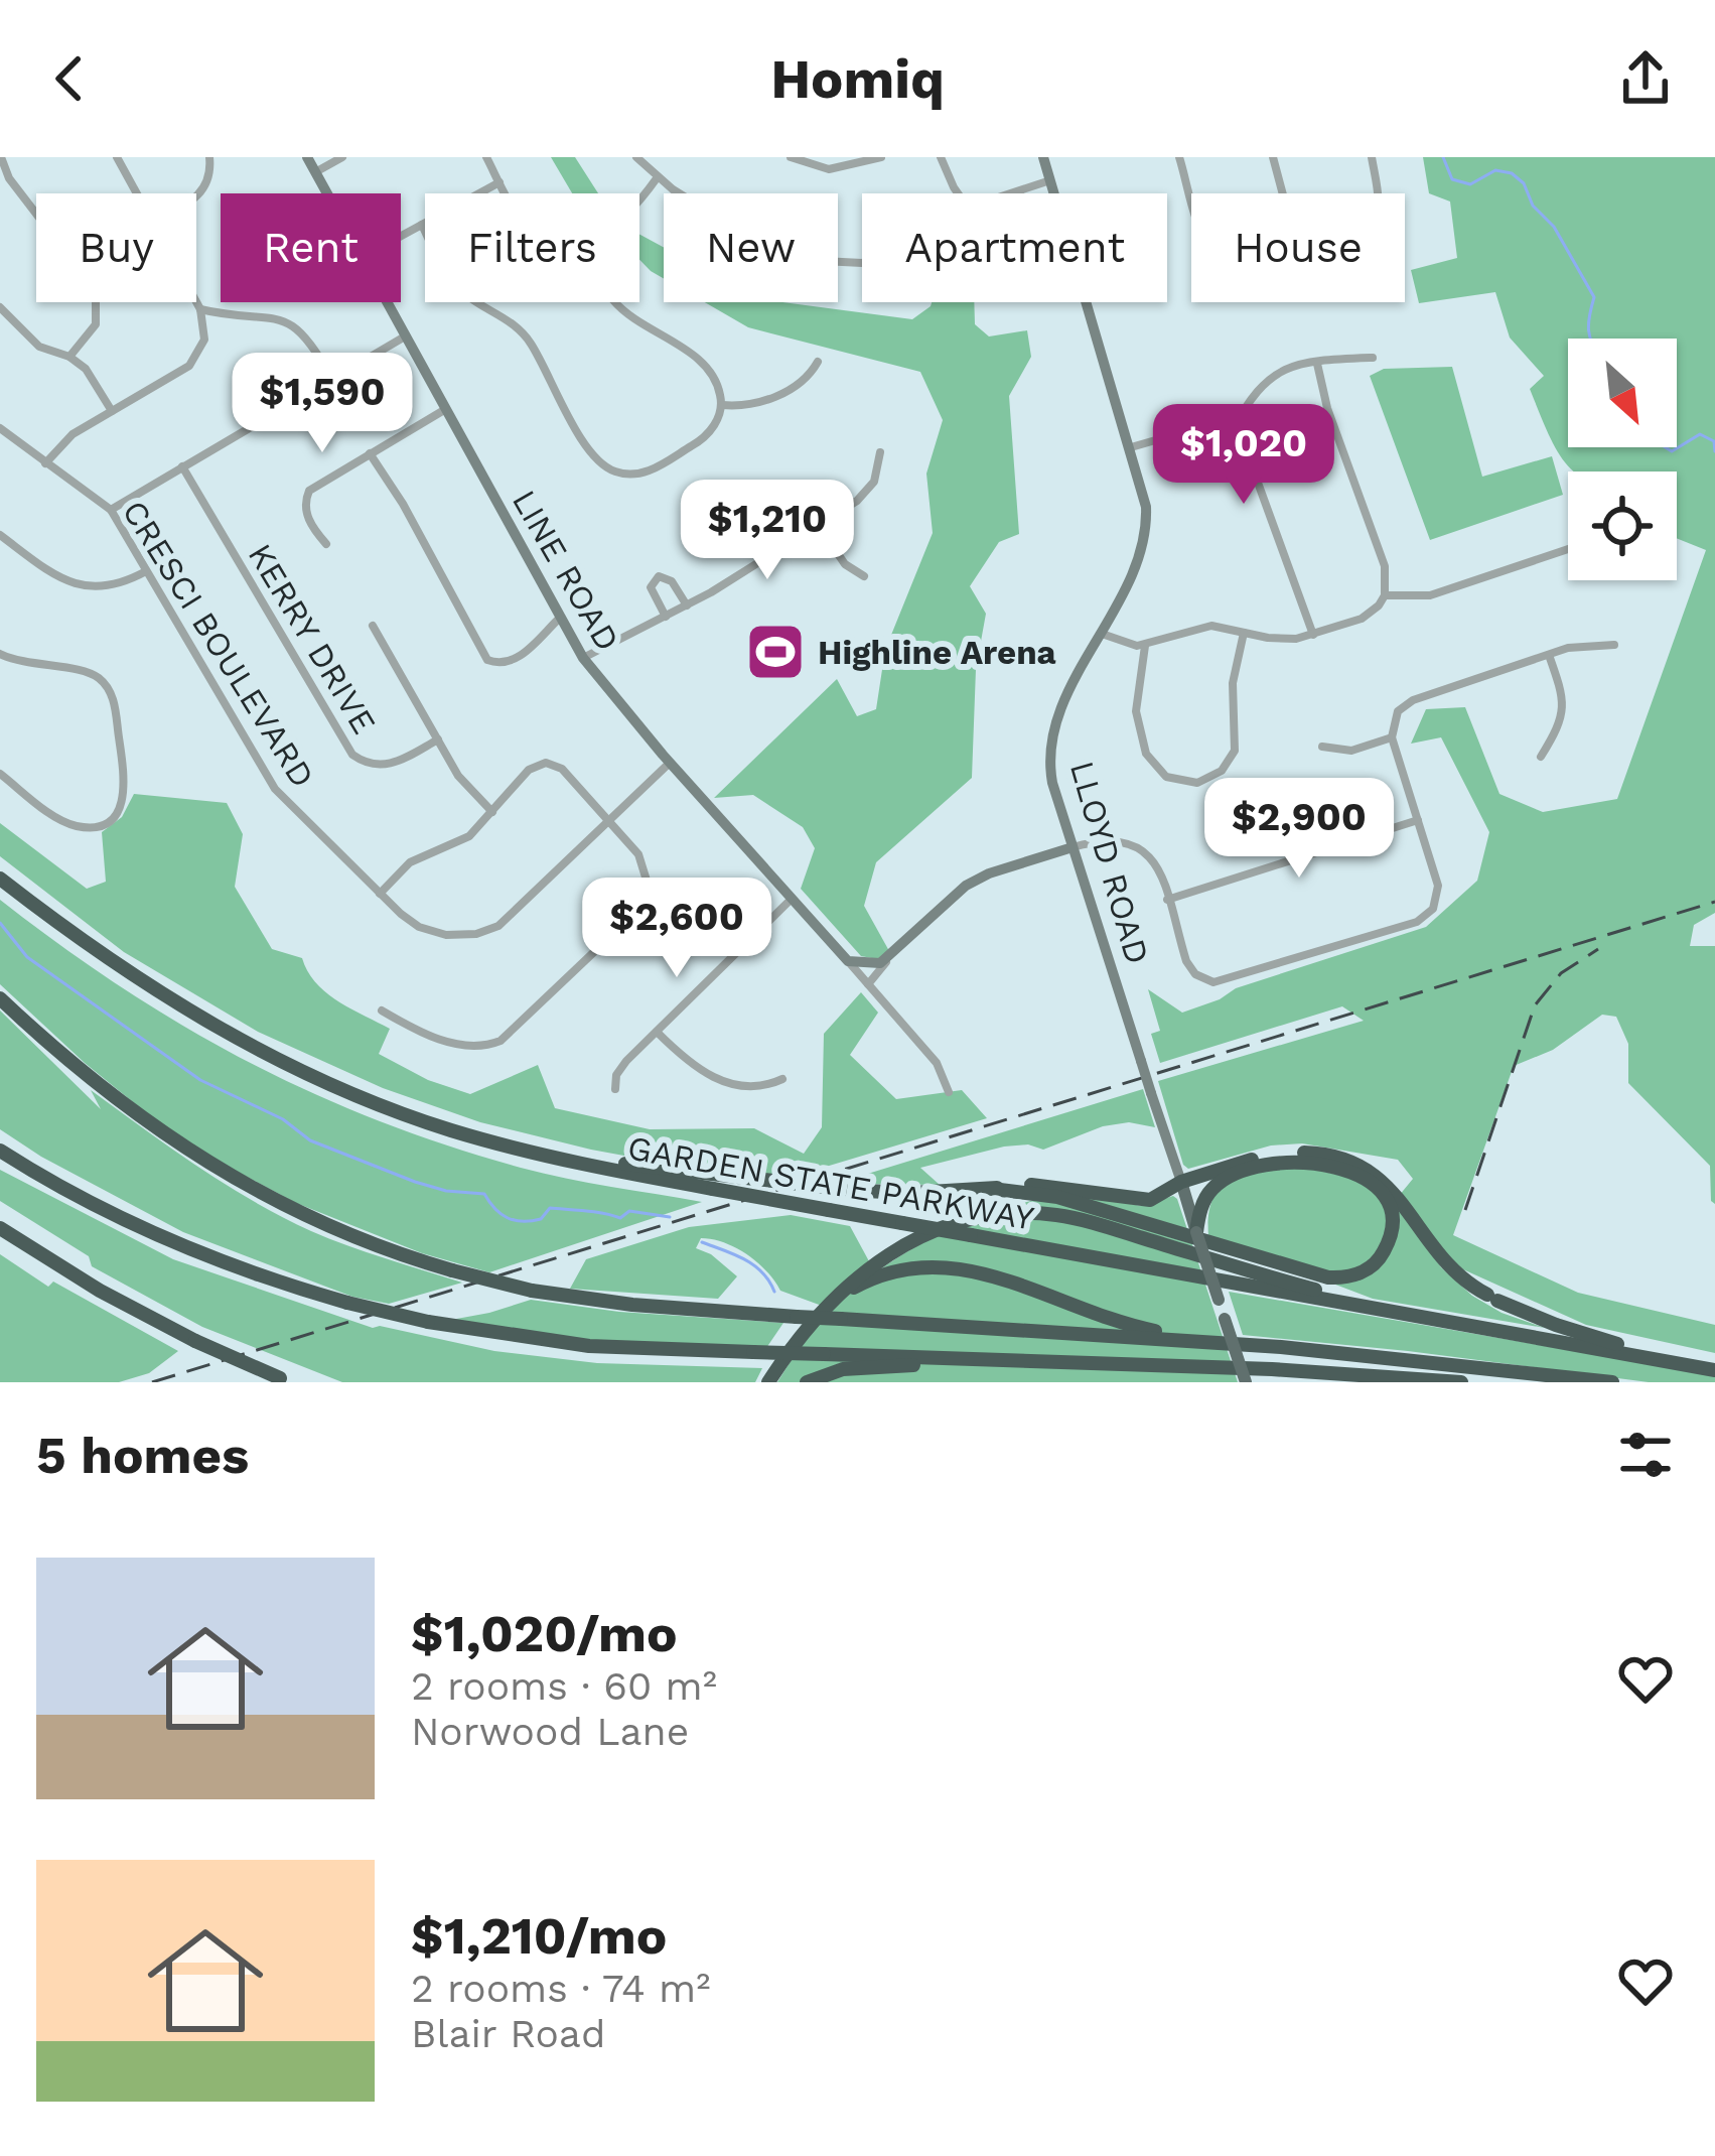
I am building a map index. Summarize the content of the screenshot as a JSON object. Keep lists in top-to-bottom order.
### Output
{
  "streets": {
    "highway": ["GARDEN STATE PARKWAY"],
    "main road": ["LLOYD ROAD"],
    "street": ["LINE ROAD", "KERRY DRIVE", "CRESCI BOULEVARD"]
  },
  "crossings": [
    ["LINE ROAD", "CRESCI BOULEVARD"]
  ],
  "places": {
    "sports": ["Highline Arena"]
  },
  "north": "bottom right",
  "page": {
    "header": "Homiq",
    "chip": [
      "Buy",
      "Rent",
      "Filters",
      "New",
      "Apartment",
      "House"
    ],
    "price": [
      "$1,590",
      "$1,020",
      "$1,210",
      "$2,900",
      "$2,600"
    ],
    "heading": "5 homes",
    "list": [
      {
        "name": "$1,020/mo",
        "note": "2 rooms · 60 m² · Norwood Lane"
      },
      {
        "name": "$1,210/mo",
        "note": "2 rooms · 74 m² · Blair Road"
      }
    ]
  }
}
